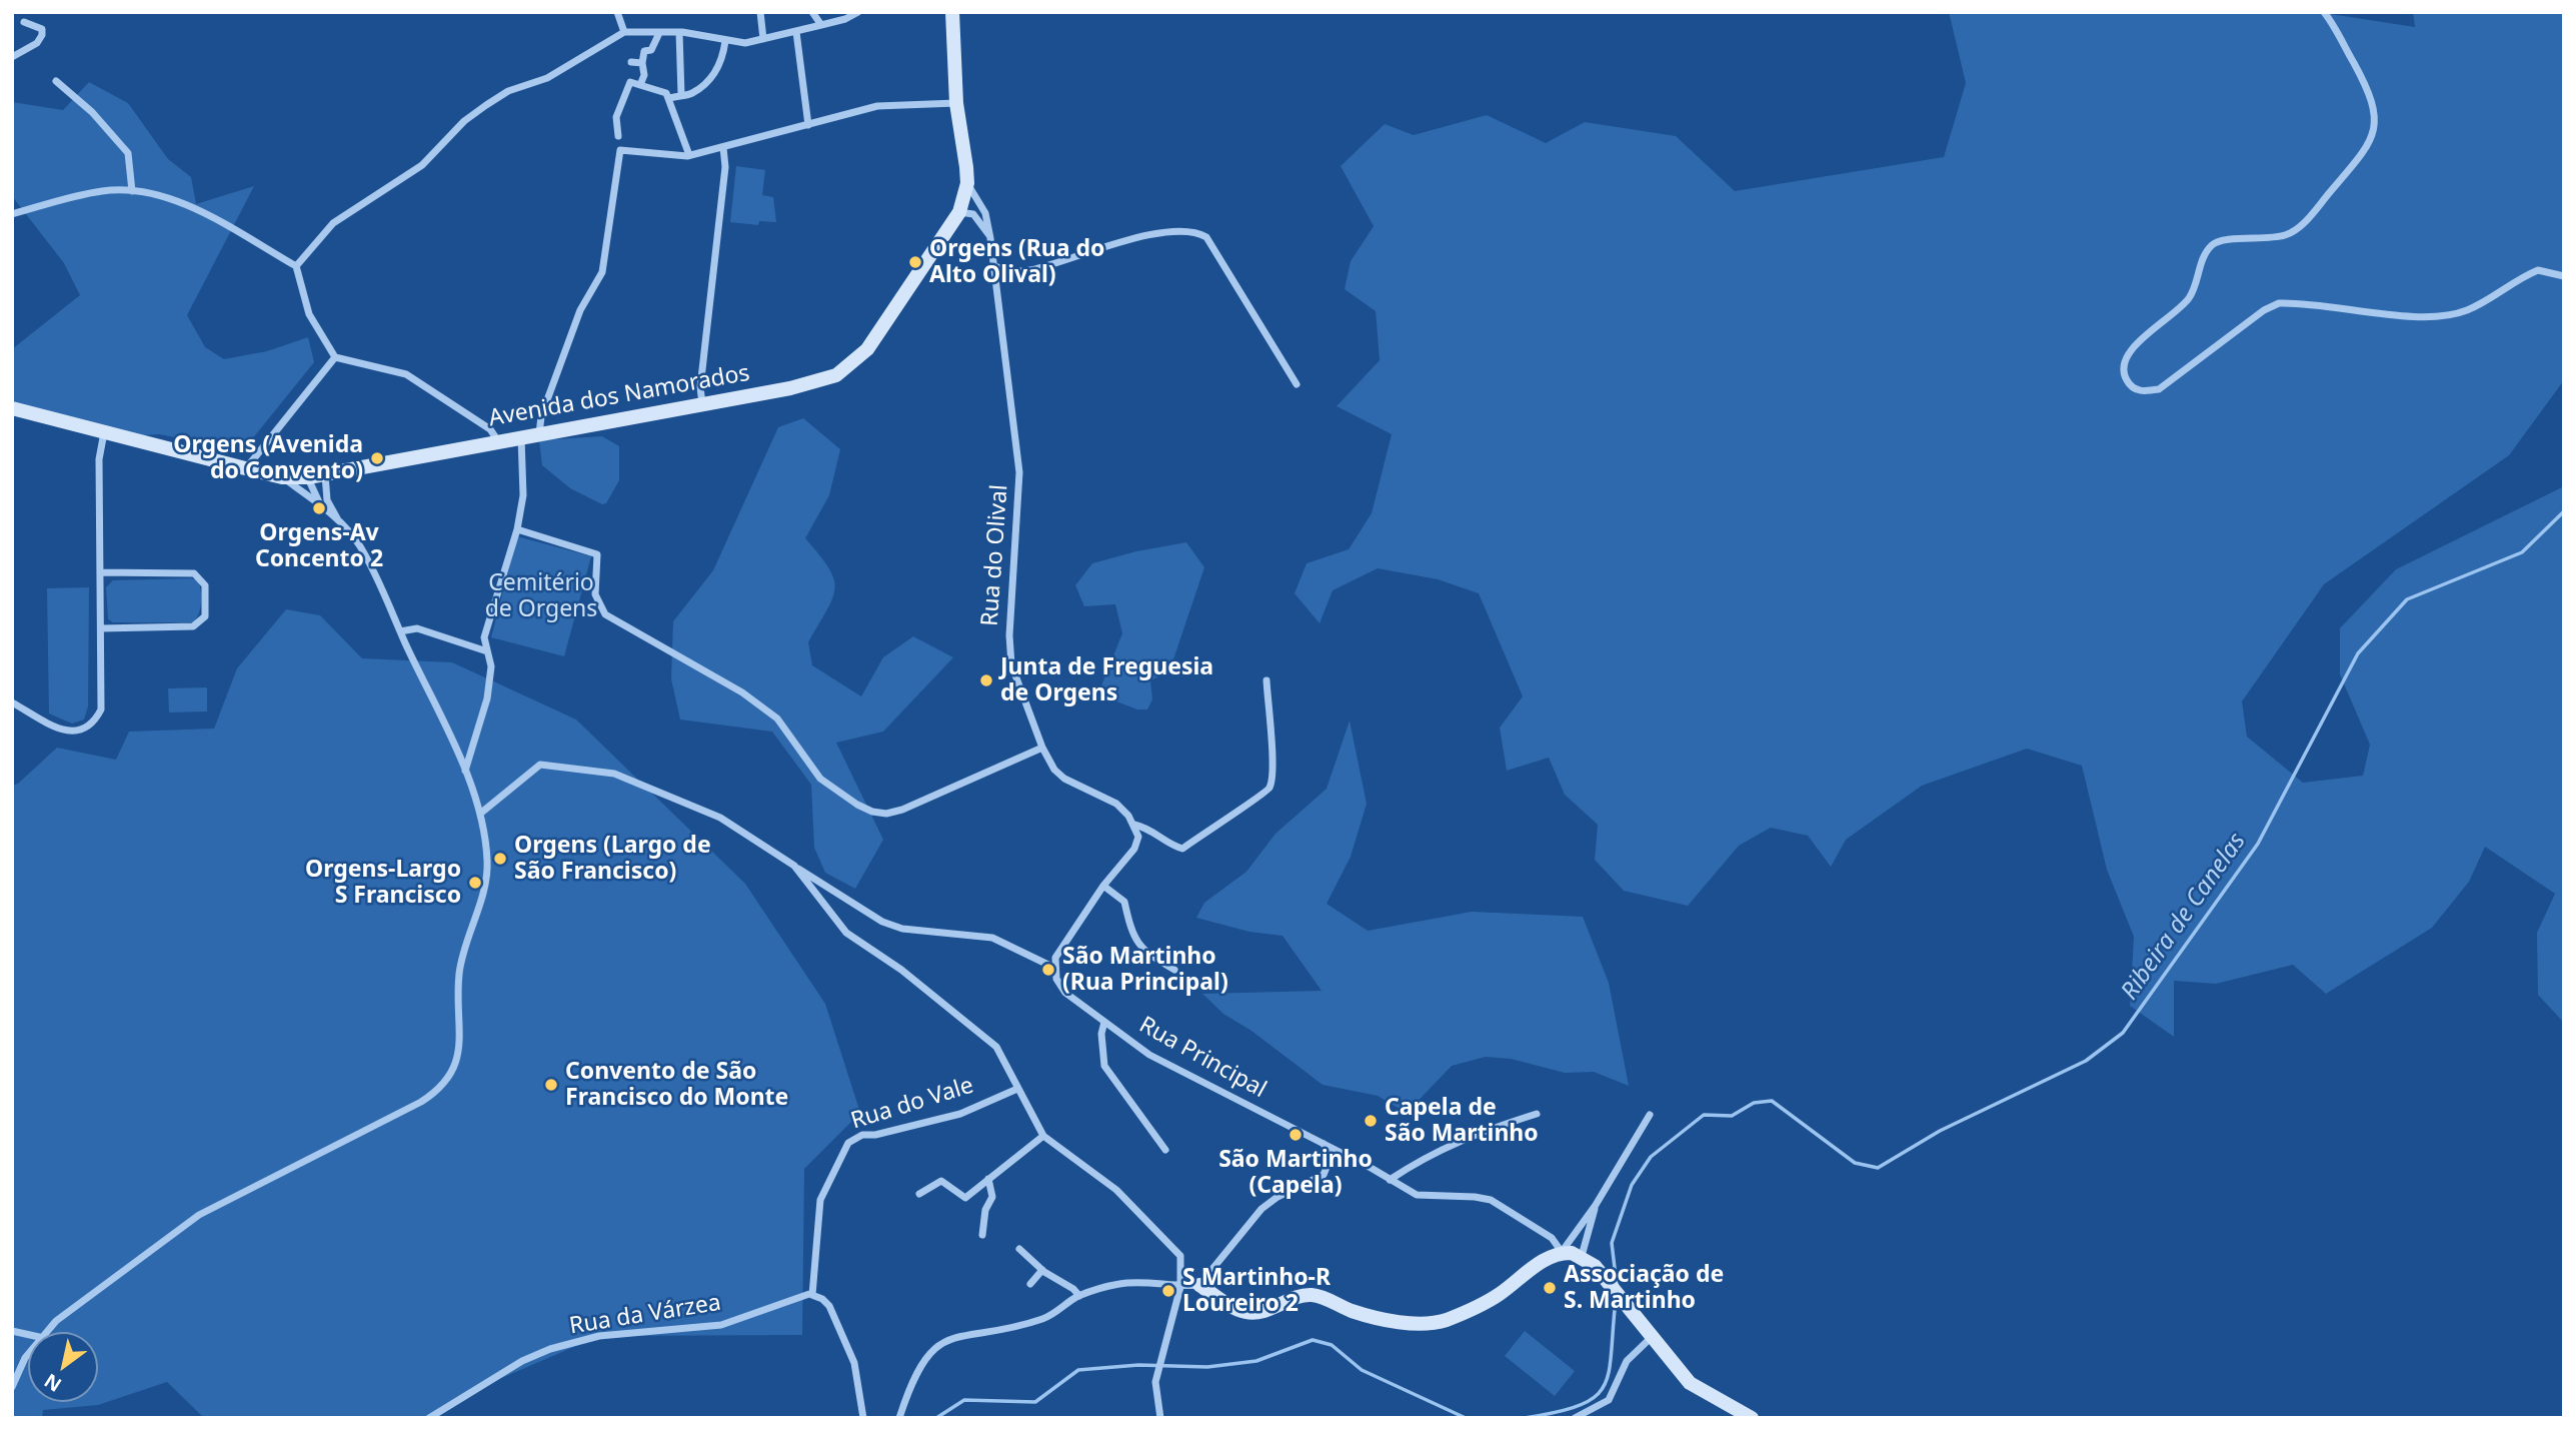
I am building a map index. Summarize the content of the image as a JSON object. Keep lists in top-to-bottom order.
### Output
{
  "streets": {
    "street": [
      "Avenida dos Namorados",
      "Rua do Olival",
      "Rua Principal",
      "Rua do Vale",
      "Rua da Várzea"
    ]
  },
  "crossings": [
    ["Avenida dos Namorados", "Rua do Olival"],
    ["Rua do Vale", "Rua da Várzea"]
  ],
  "water": ["Ribeira de Canelas"],
  "parks": ["Cemitério de Orgens"],
  "places": [
    "Orgens (Rua do Alto Olival)",
    "Orgens (Avenida do Convento)",
    "Orgens-Av Concento 2",
    "Junta de Freguesia de Orgens",
    "Orgens (Largo de São Francisco)",
    "Orgens-Largo S Francisco",
    "São Martinho (Rua Principal)",
    "Convento de São Francisco do Monte",
    "Capela de São Martinho",
    "São Martinho (Capela)",
    "Associação de S. Martinho",
    "S Martinho-R Loureiro 2"
  ],
  "north": "bottom left"
}
